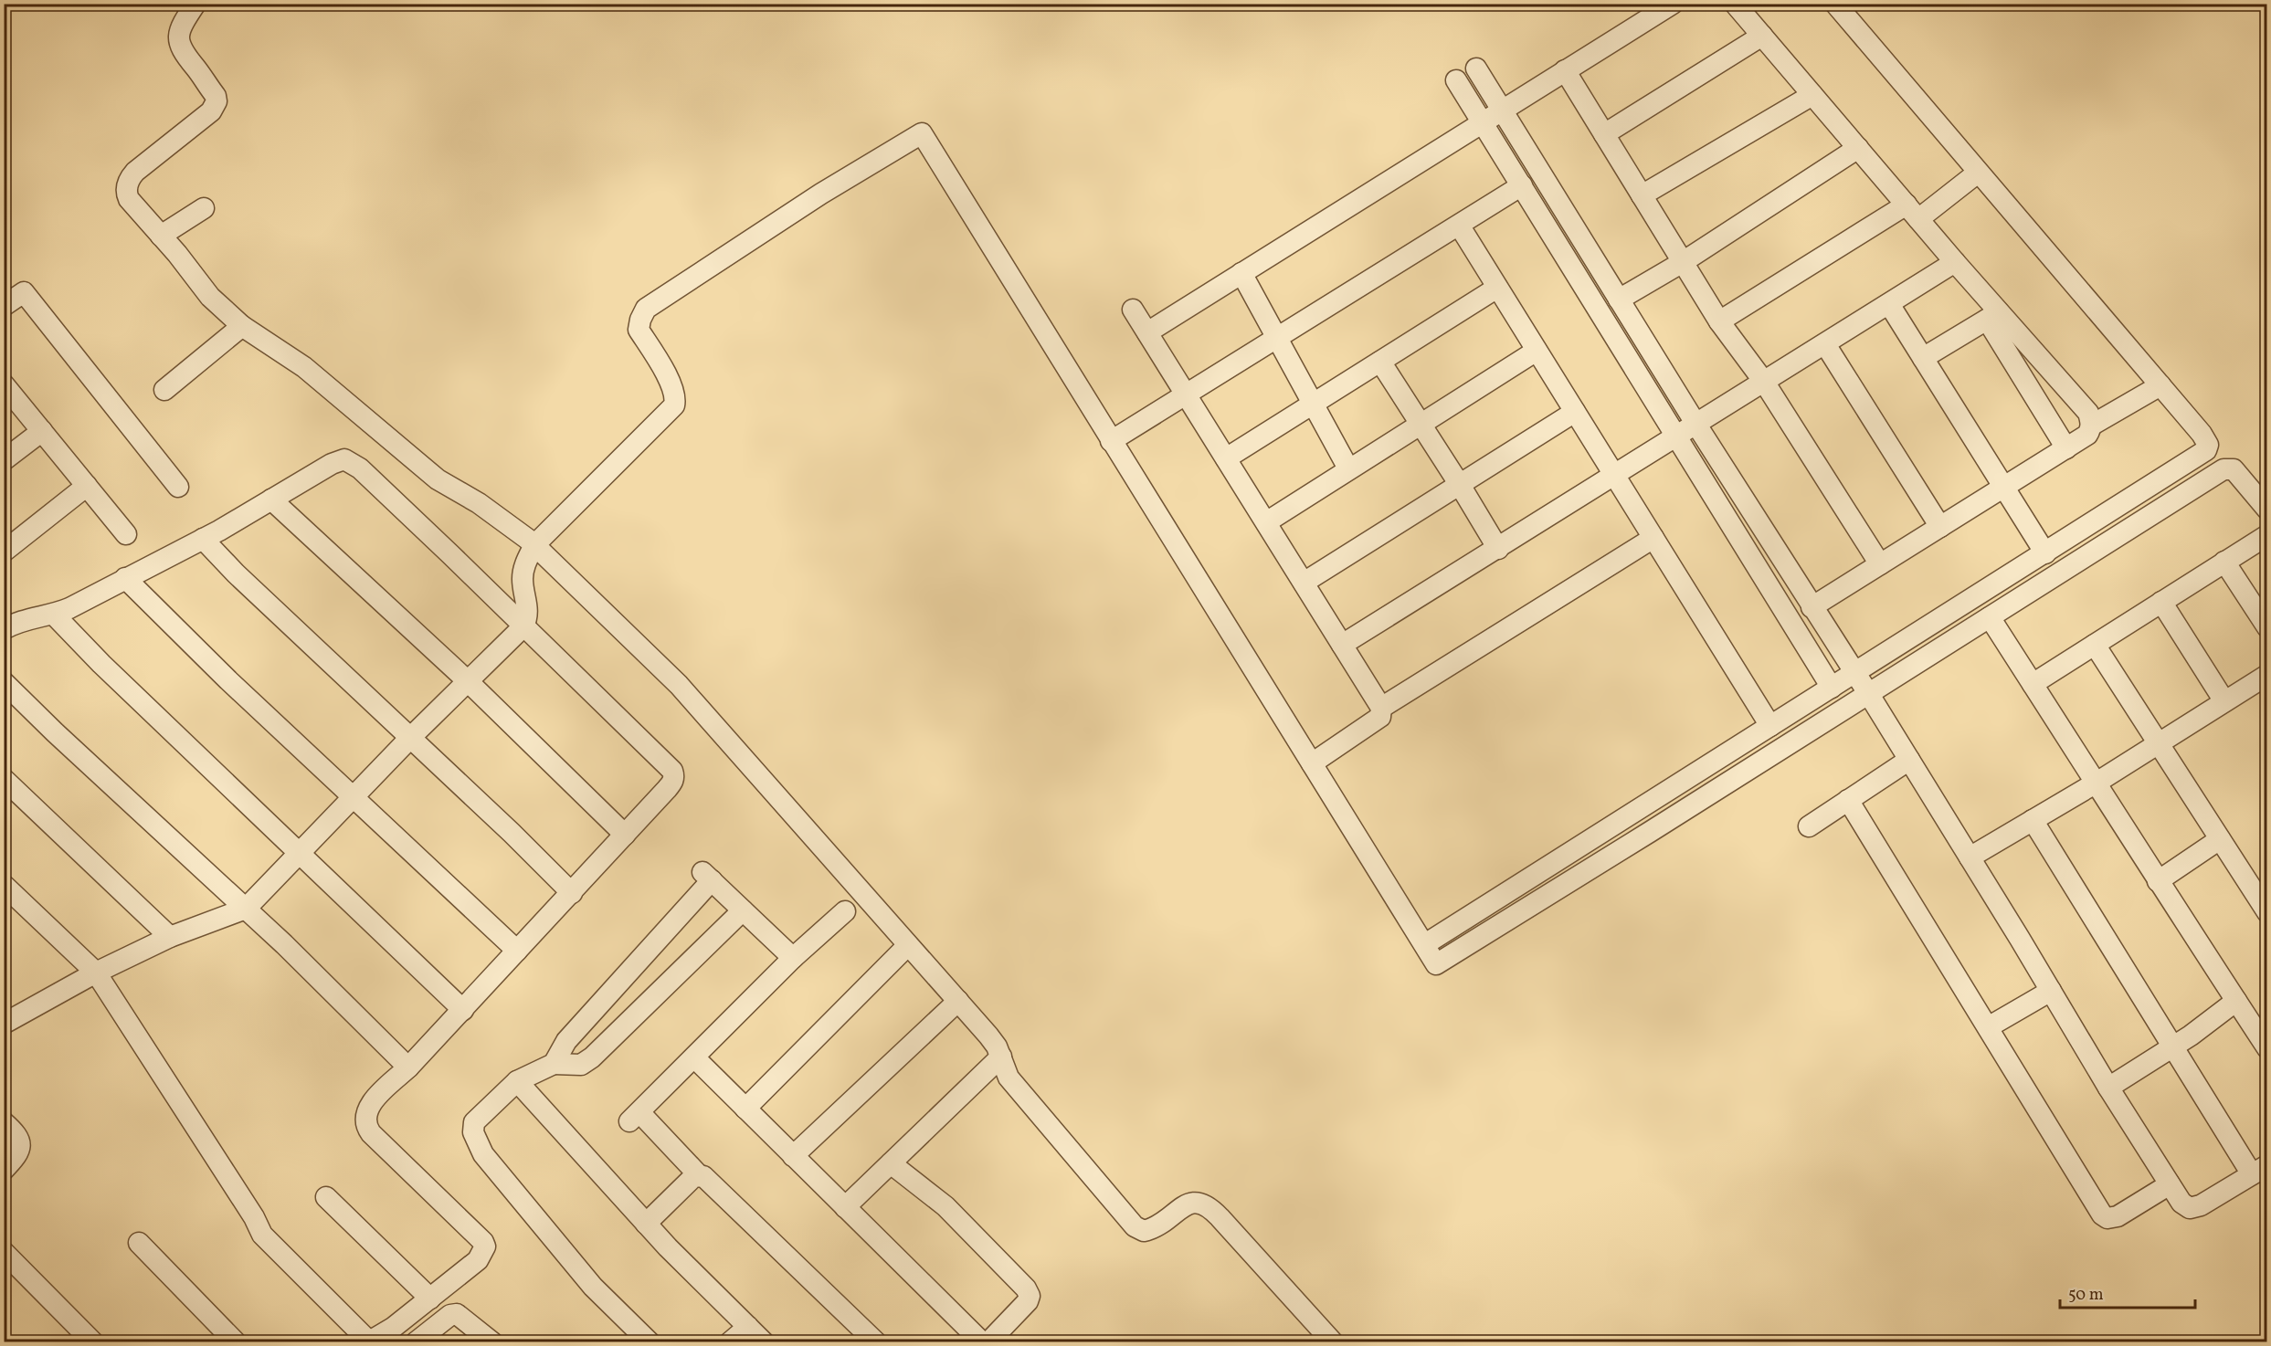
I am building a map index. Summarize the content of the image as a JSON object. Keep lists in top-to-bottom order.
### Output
{
  "scale_bar": "50 m"
}
